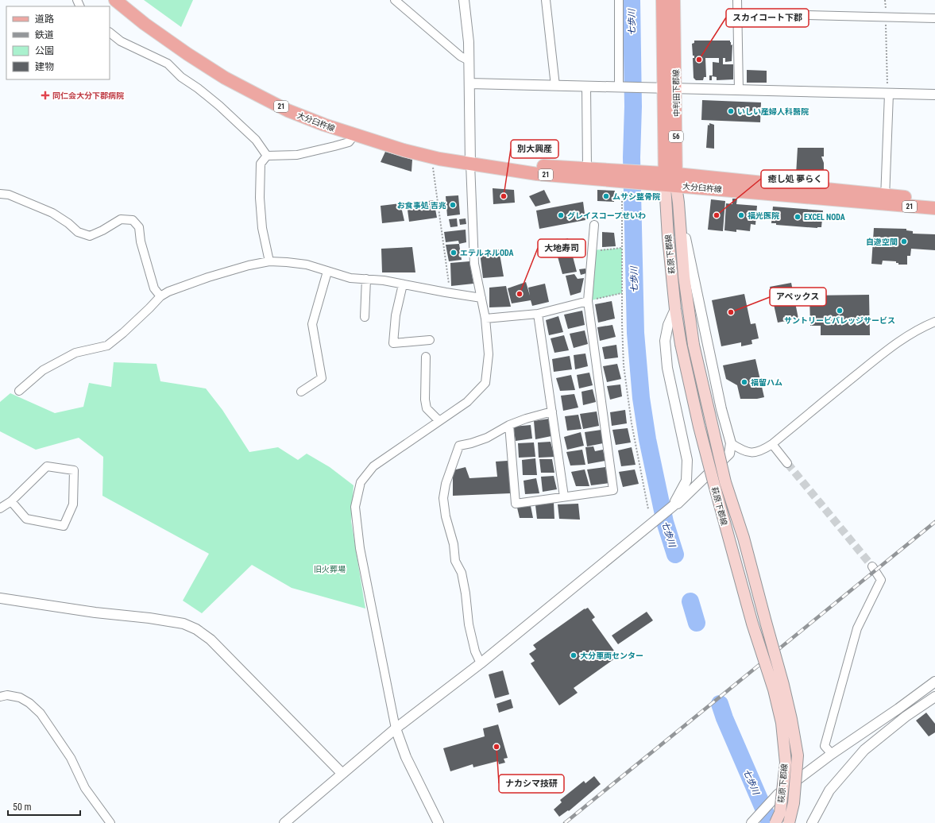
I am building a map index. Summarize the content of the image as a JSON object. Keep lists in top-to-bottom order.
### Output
{
  "streets": {
    "main road": [
      "中判田下郡線",
      "21",
      "大分臼杵線",
      "56",
      "萩原下郡線"
    ]
  },
  "crossings": [
    ["中判田下郡線", "大分臼杵線"],
    ["中判田下郡線", "萩原下郡線"],
    ["大分臼杵線", "萩原下郡線"]
  ],
  "water": ["七歩川"],
  "parks": ["旧火葬場"],
  "places": {
    "other": [
      "スカイコート下郡",
      "いしい産婦人科醫院",
      "別大興産",
      "ムサシ整骨院",
      "お食事処 吉兆",
      "グレイスコープせいわ",
      "癒し処 夢らく",
      "福光医院",
      "EXCEL NODA",
      "自遊空間",
      "エテルネルODA",
      "大地寿司",
      "サントリービバレッジサービス",
      "アペックス",
      "福留ハム",
      "大分車両センター",
      "ナカシマ技研"
    ],
    "health": ["同仁会大分下郡病院"]
  },
  "legend": [
    "道路",
    "鉄道",
    "公園",
    "建物"
  ],
  "scale_bar": "50 m"
}
